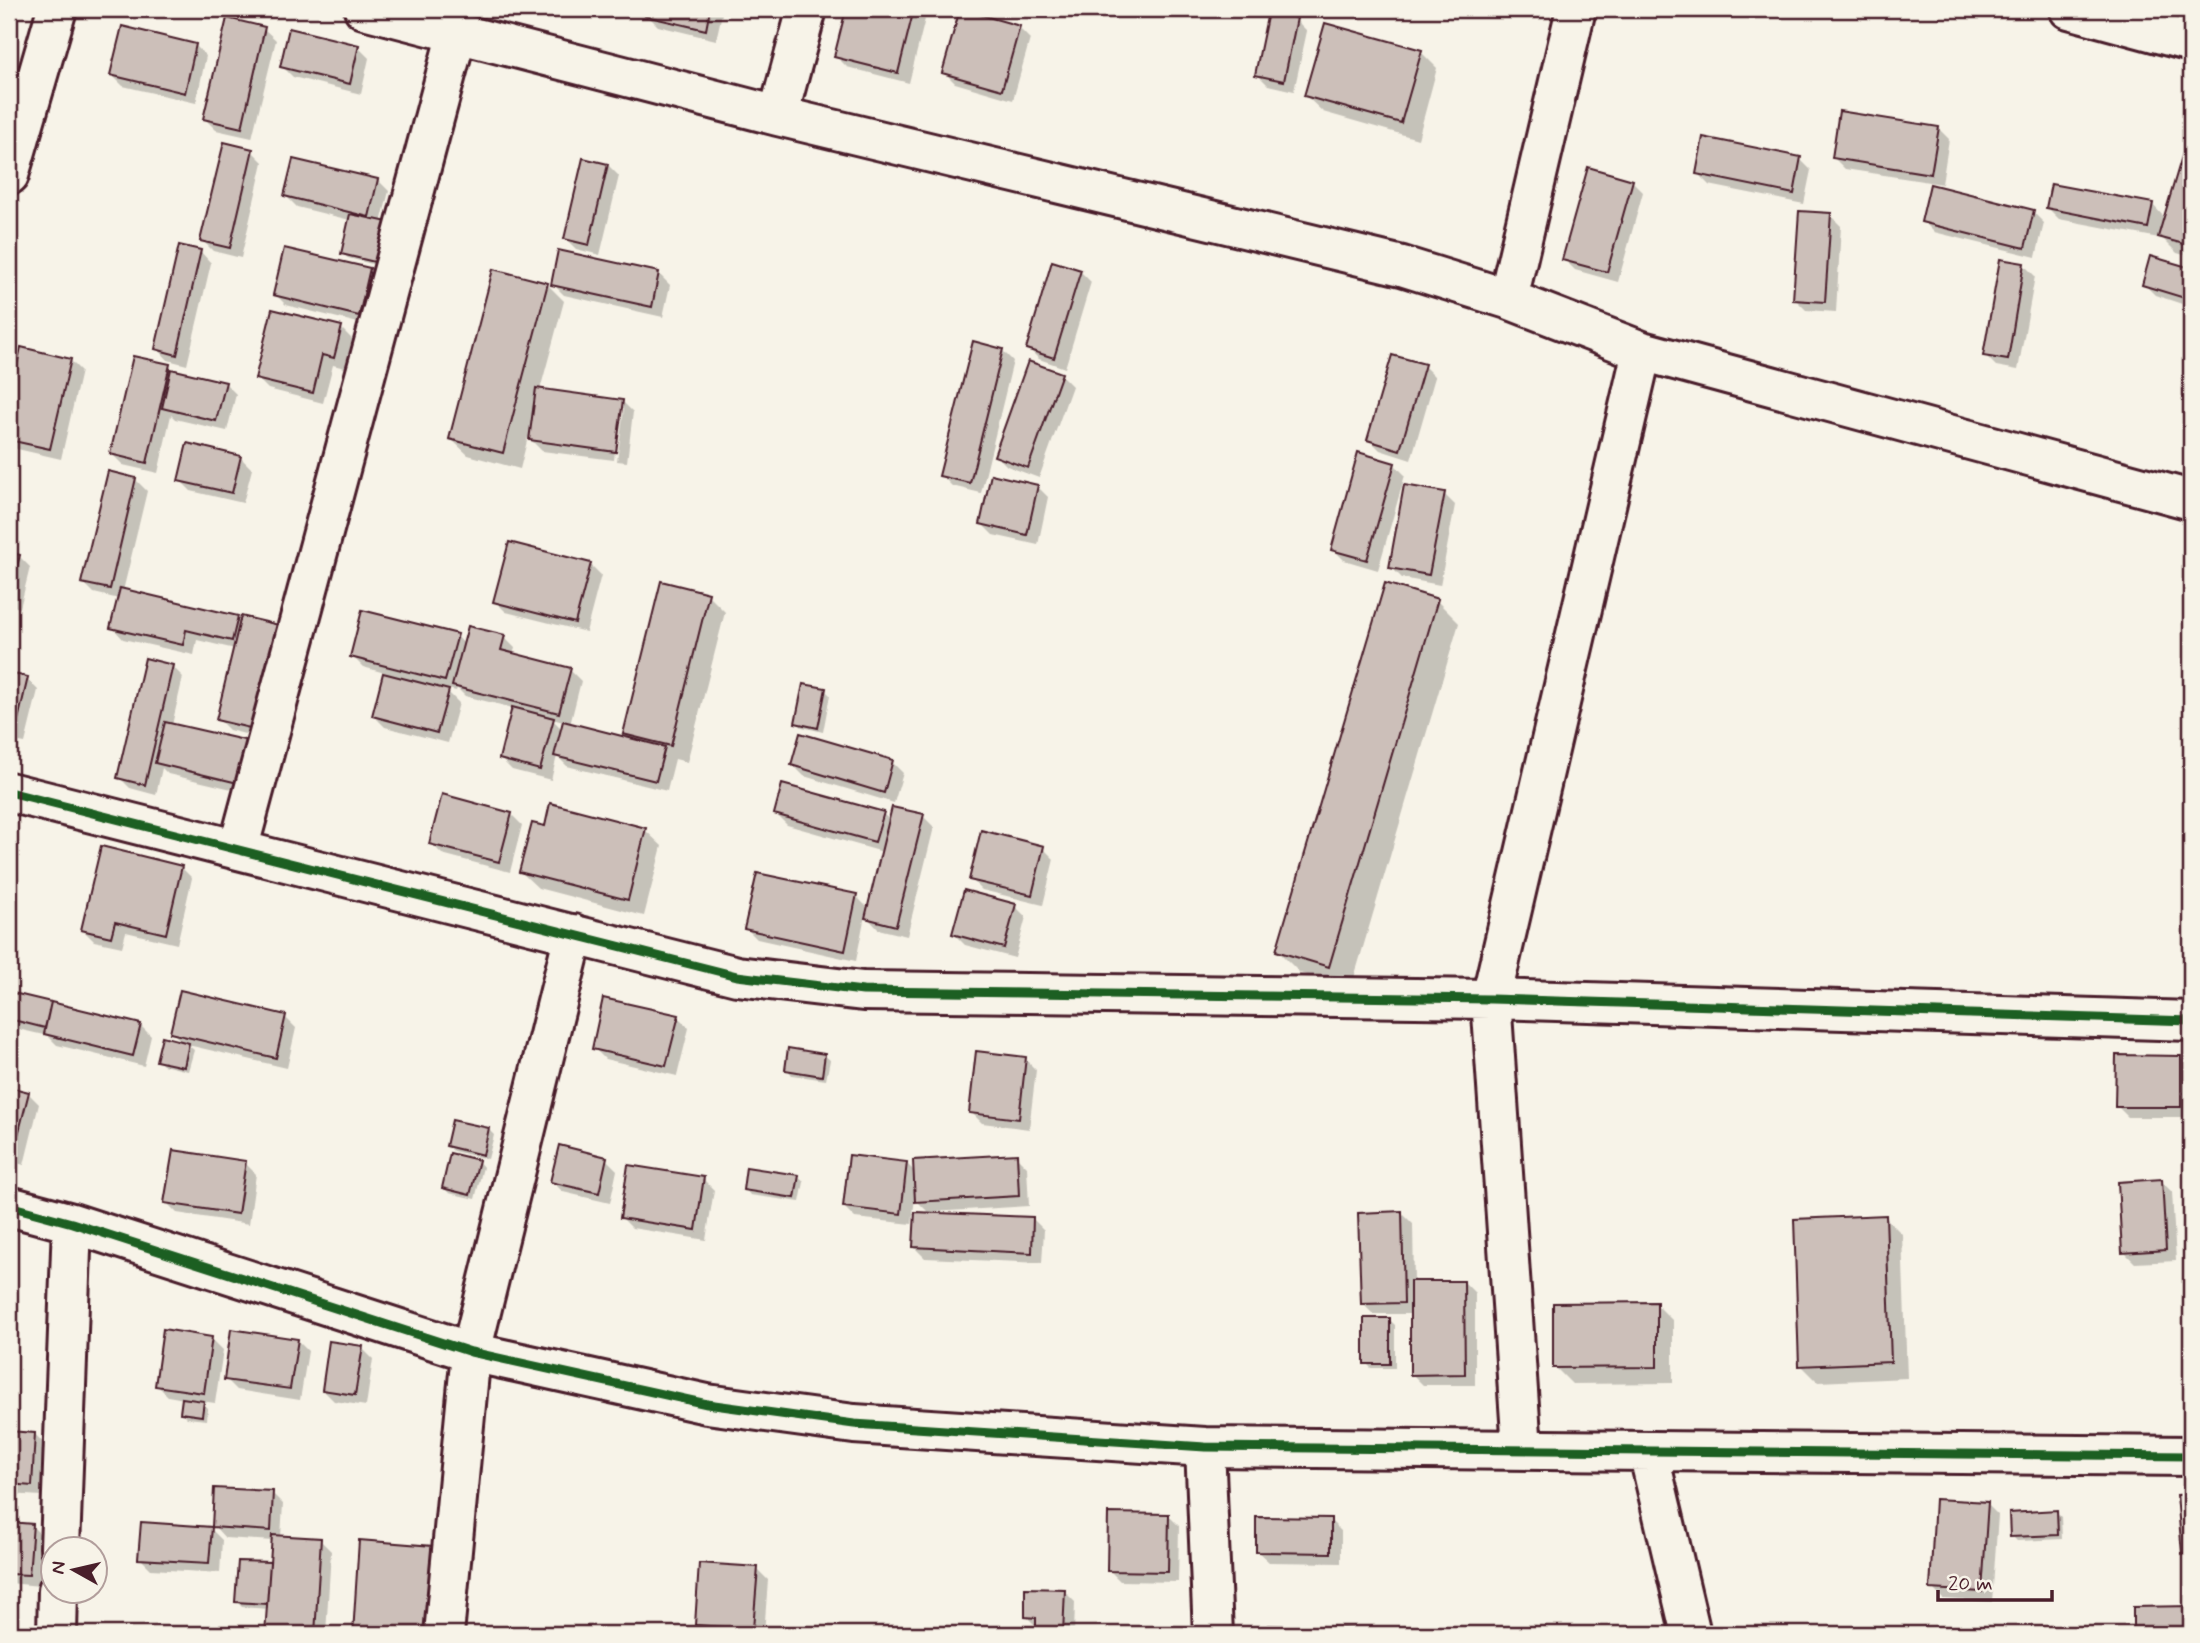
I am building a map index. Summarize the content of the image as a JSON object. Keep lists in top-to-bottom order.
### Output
{
  "scale_bar": "20 m",
  "north": "left"
}
